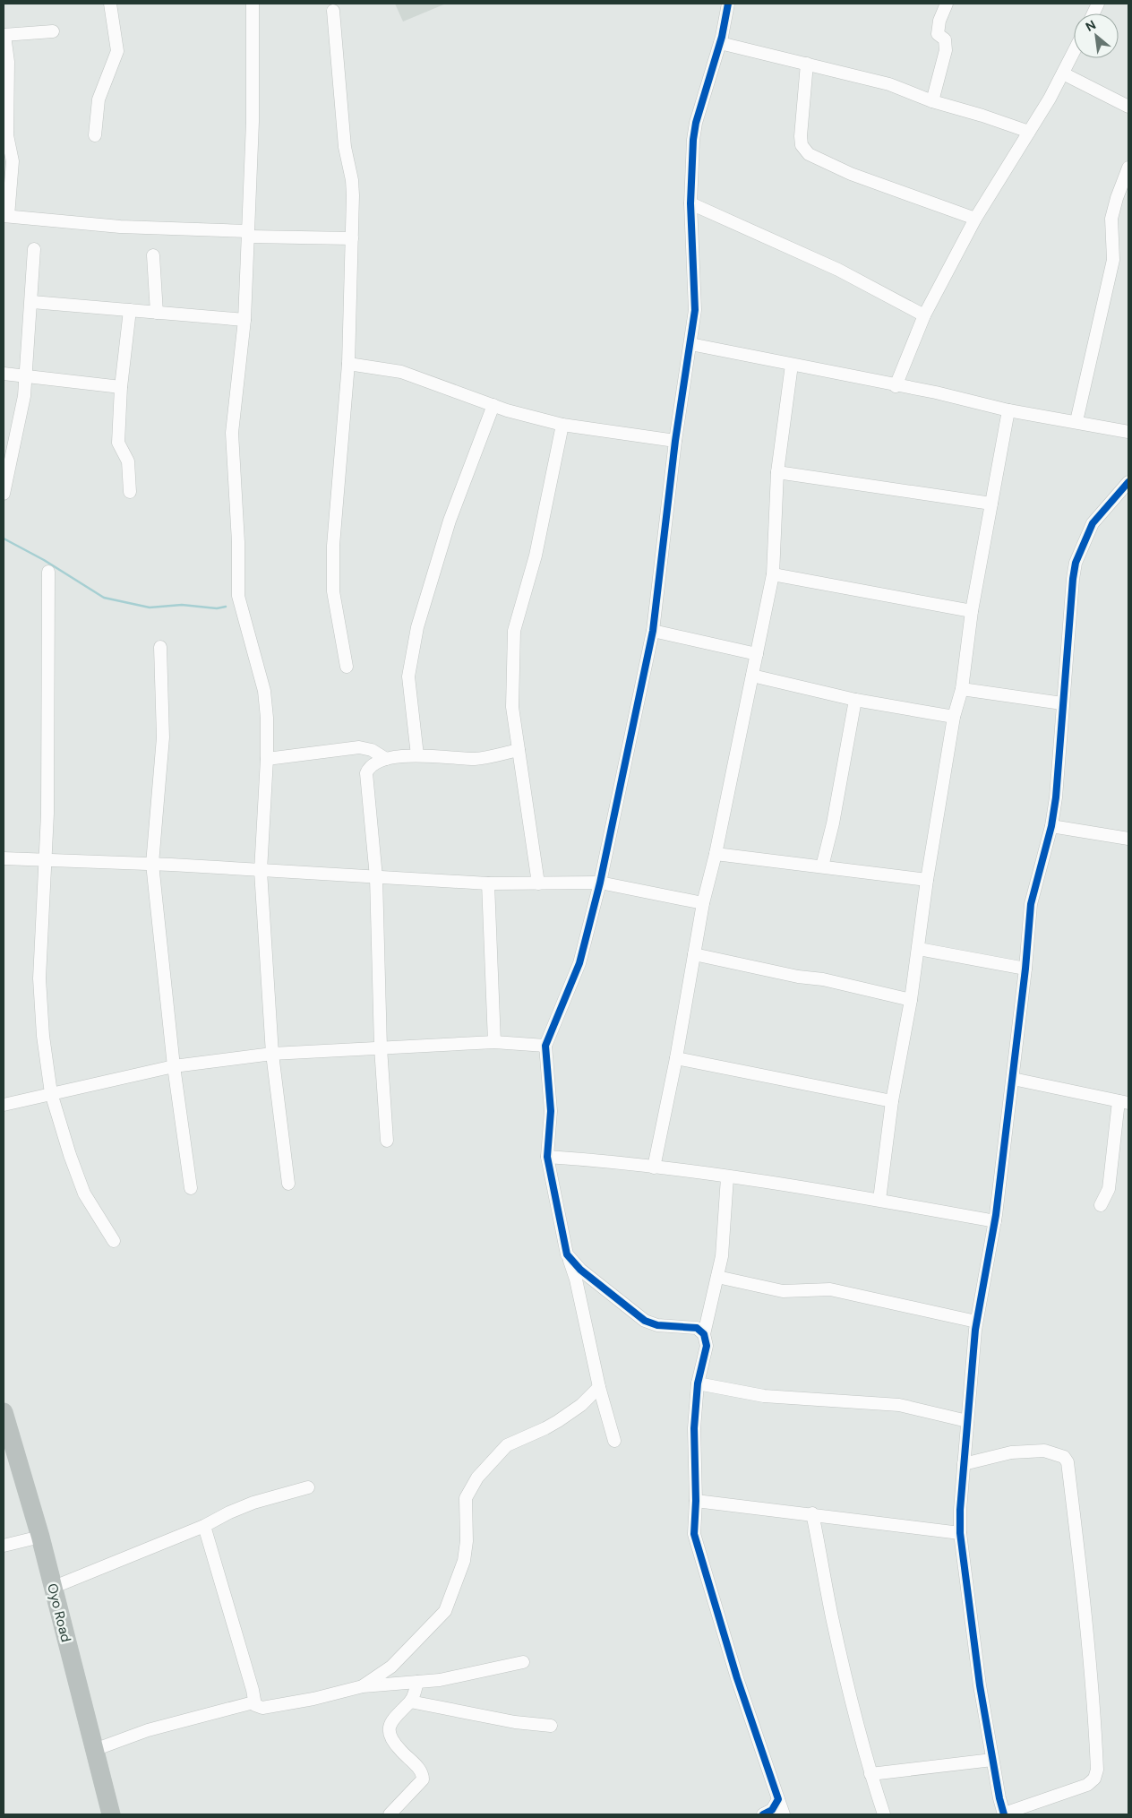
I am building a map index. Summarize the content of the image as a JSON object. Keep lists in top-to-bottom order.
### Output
{
  "streets": {
    "highway": ["Oyo Road"]
  },
  "north": "top left"
}
